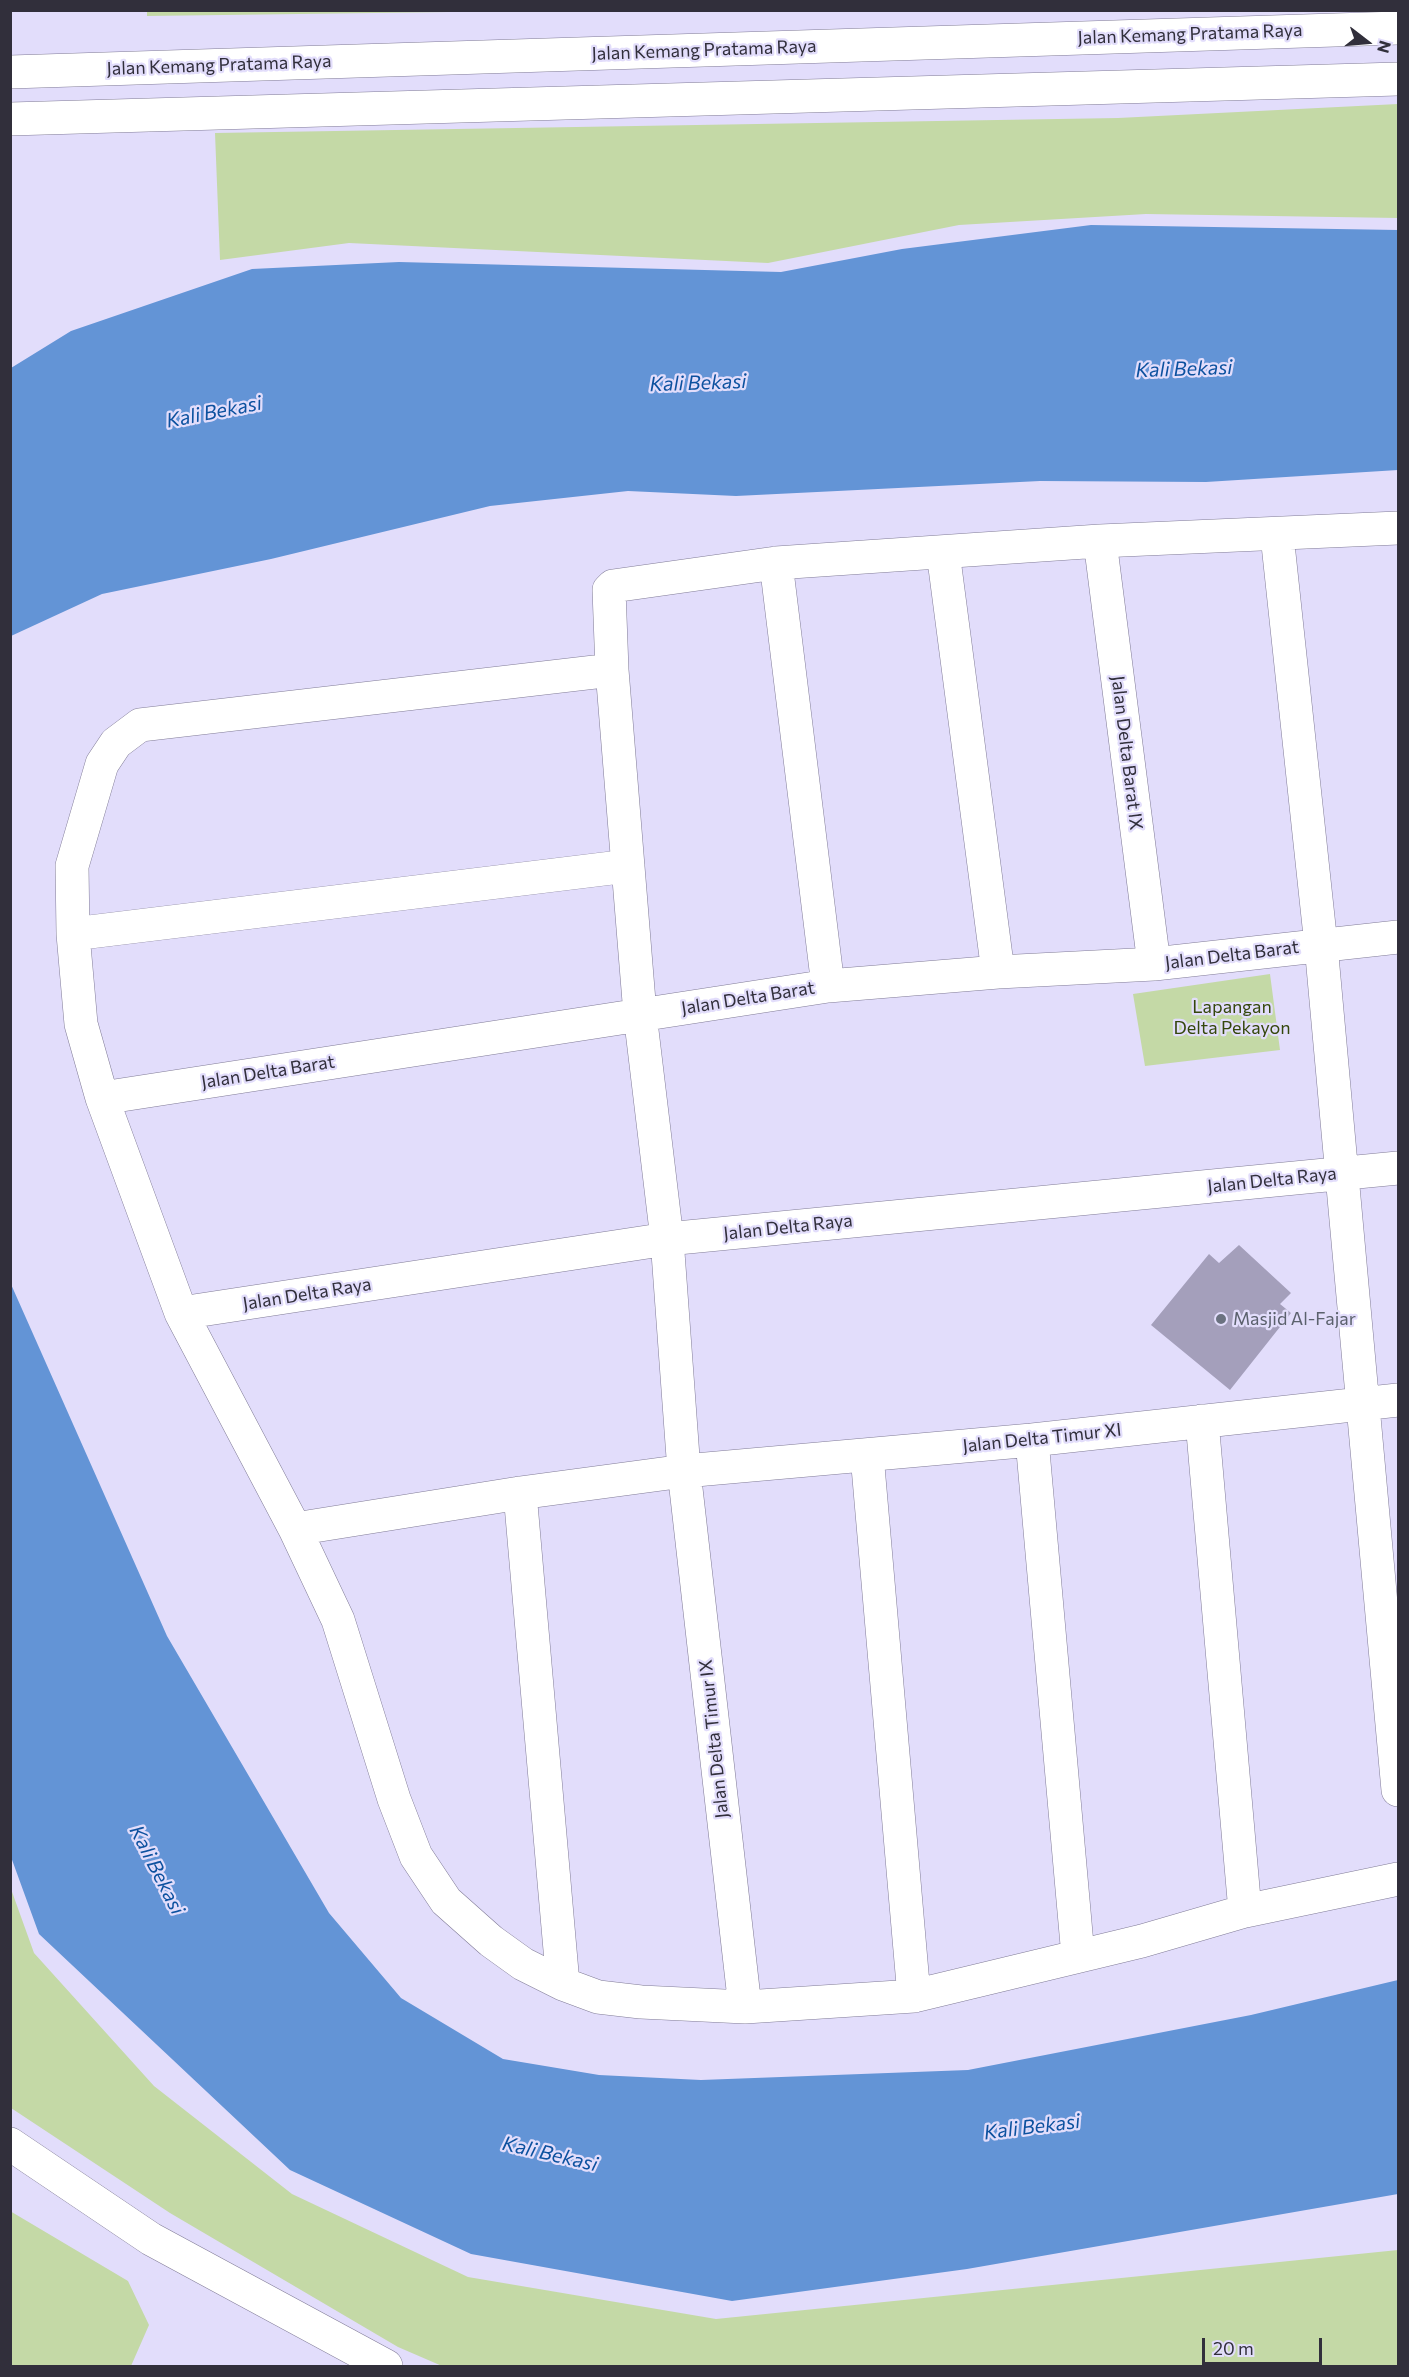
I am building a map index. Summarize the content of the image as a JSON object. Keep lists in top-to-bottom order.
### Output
{
  "streets": {
    "street": [
      "Jalan Kemang Pratama Raya",
      "Jalan Delta Barat IX",
      "Jalan Delta Barat",
      "Jalan Delta Raya",
      "Jalan Delta Timur XI",
      "Jalan Delta Timur IX"
    ]
  },
  "crossings": [
    ["Jalan Delta Barat IX", "Jalan Delta Barat"],
    ["Jalan Delta Barat IX", "Jalan Delta Timur IX"],
    ["Jalan Delta Barat", "Jalan Delta Timur IX"],
    ["Jalan Delta Raya", "Jalan Delta Timur IX"],
    ["Jalan Delta Timur XI", "Jalan Delta Timur IX"]
  ],
  "water": ["Kali Bekasi"],
  "parks": ["Lapangan Delta Pekayon"],
  "places": ["Masjid Al-Fajar"],
  "scale_bar": "20 m",
  "north": "right"
}
